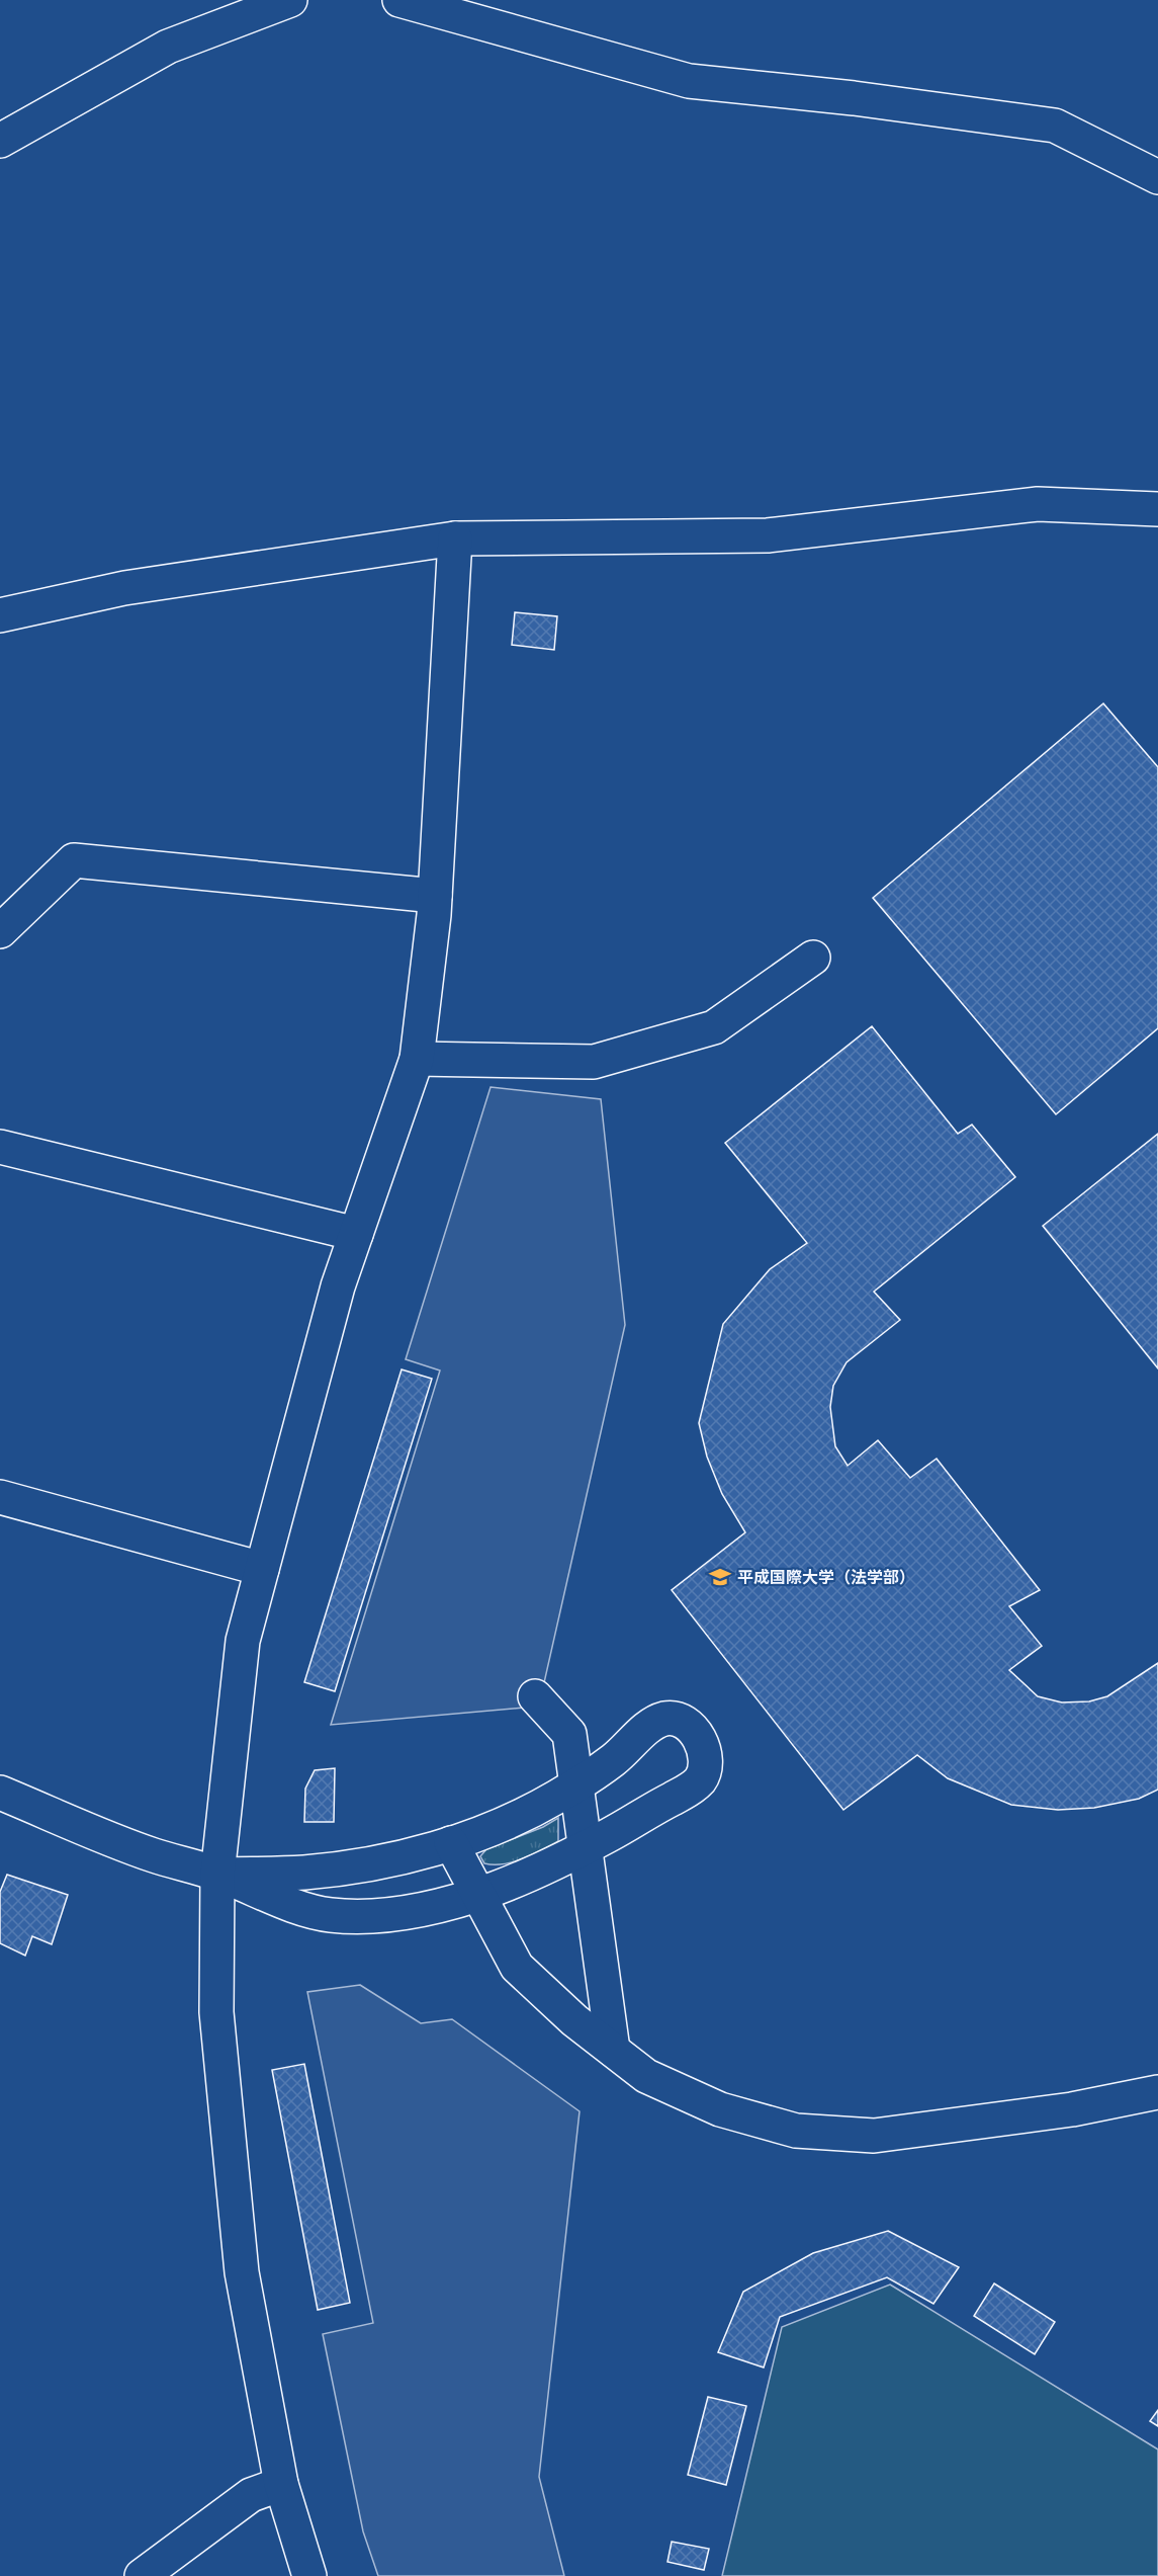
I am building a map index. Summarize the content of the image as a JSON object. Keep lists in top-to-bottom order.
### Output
{
  "places": {
    "school or university": ["平成国際大学（法学部）"]
  }
}
